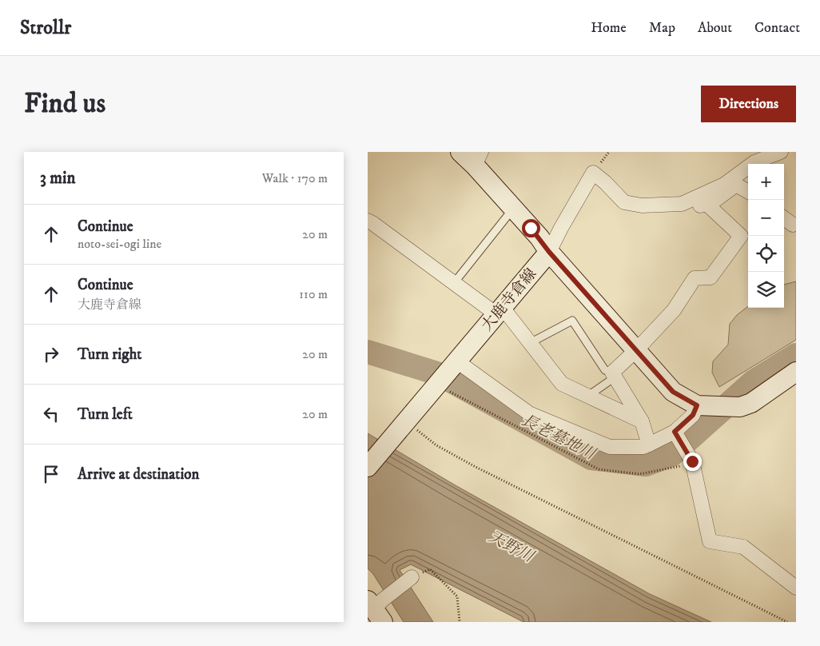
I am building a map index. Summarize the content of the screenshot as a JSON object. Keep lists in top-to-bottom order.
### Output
{
  "streets": {
    "main road": ["大鹿寺倉線"]
  },
  "water": ["長老墓地川", "天野川"],
  "page": {
    "header": "Strollr",
    "nav": [
      "Home",
      "Map",
      "About",
      "Contact"
    ],
    "buttons": "Directions",
    "title": "Find us",
    "heading": ["3 min", "Walk · 170 m"],
    "map_buttons": ["+", "−"],
    "list": [
      ["Continue", "noto-sei-ogi line", "20 m"],
      ["Continue", "大鹿寺倉線", "110 m"],
      ["Turn right", "20 m"],
      ["Turn left", "20 m"],
      "Arrive at destination"
    ]
  }
}
